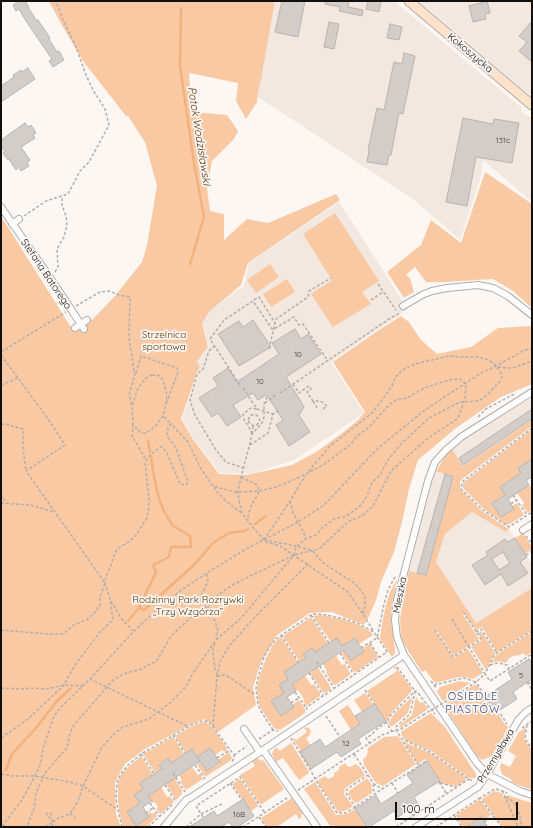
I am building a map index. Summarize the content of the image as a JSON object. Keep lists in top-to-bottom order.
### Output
{
  "streets": {
    "street": [
      "Kokoszycka",
      "Stefana Batorego",
      "Mieszka",
      "Przemysława"
    ]
  },
  "crossings": [
    ["Mieszka", "Przemysława"]
  ],
  "districts": ["OSIEDLE PIASTÓW"],
  "water": ["Potok Wodzisławski"],
  "parks": ["Strzelnica sportowa", "Rodzinny Park Rozrywki „Trzy Wzgórza”"],
  "house_numbers": [
    "131c",
    "10",
    "10",
    "5",
    "12",
    "16B"
  ],
  "scale_bar": "100 m"
}
